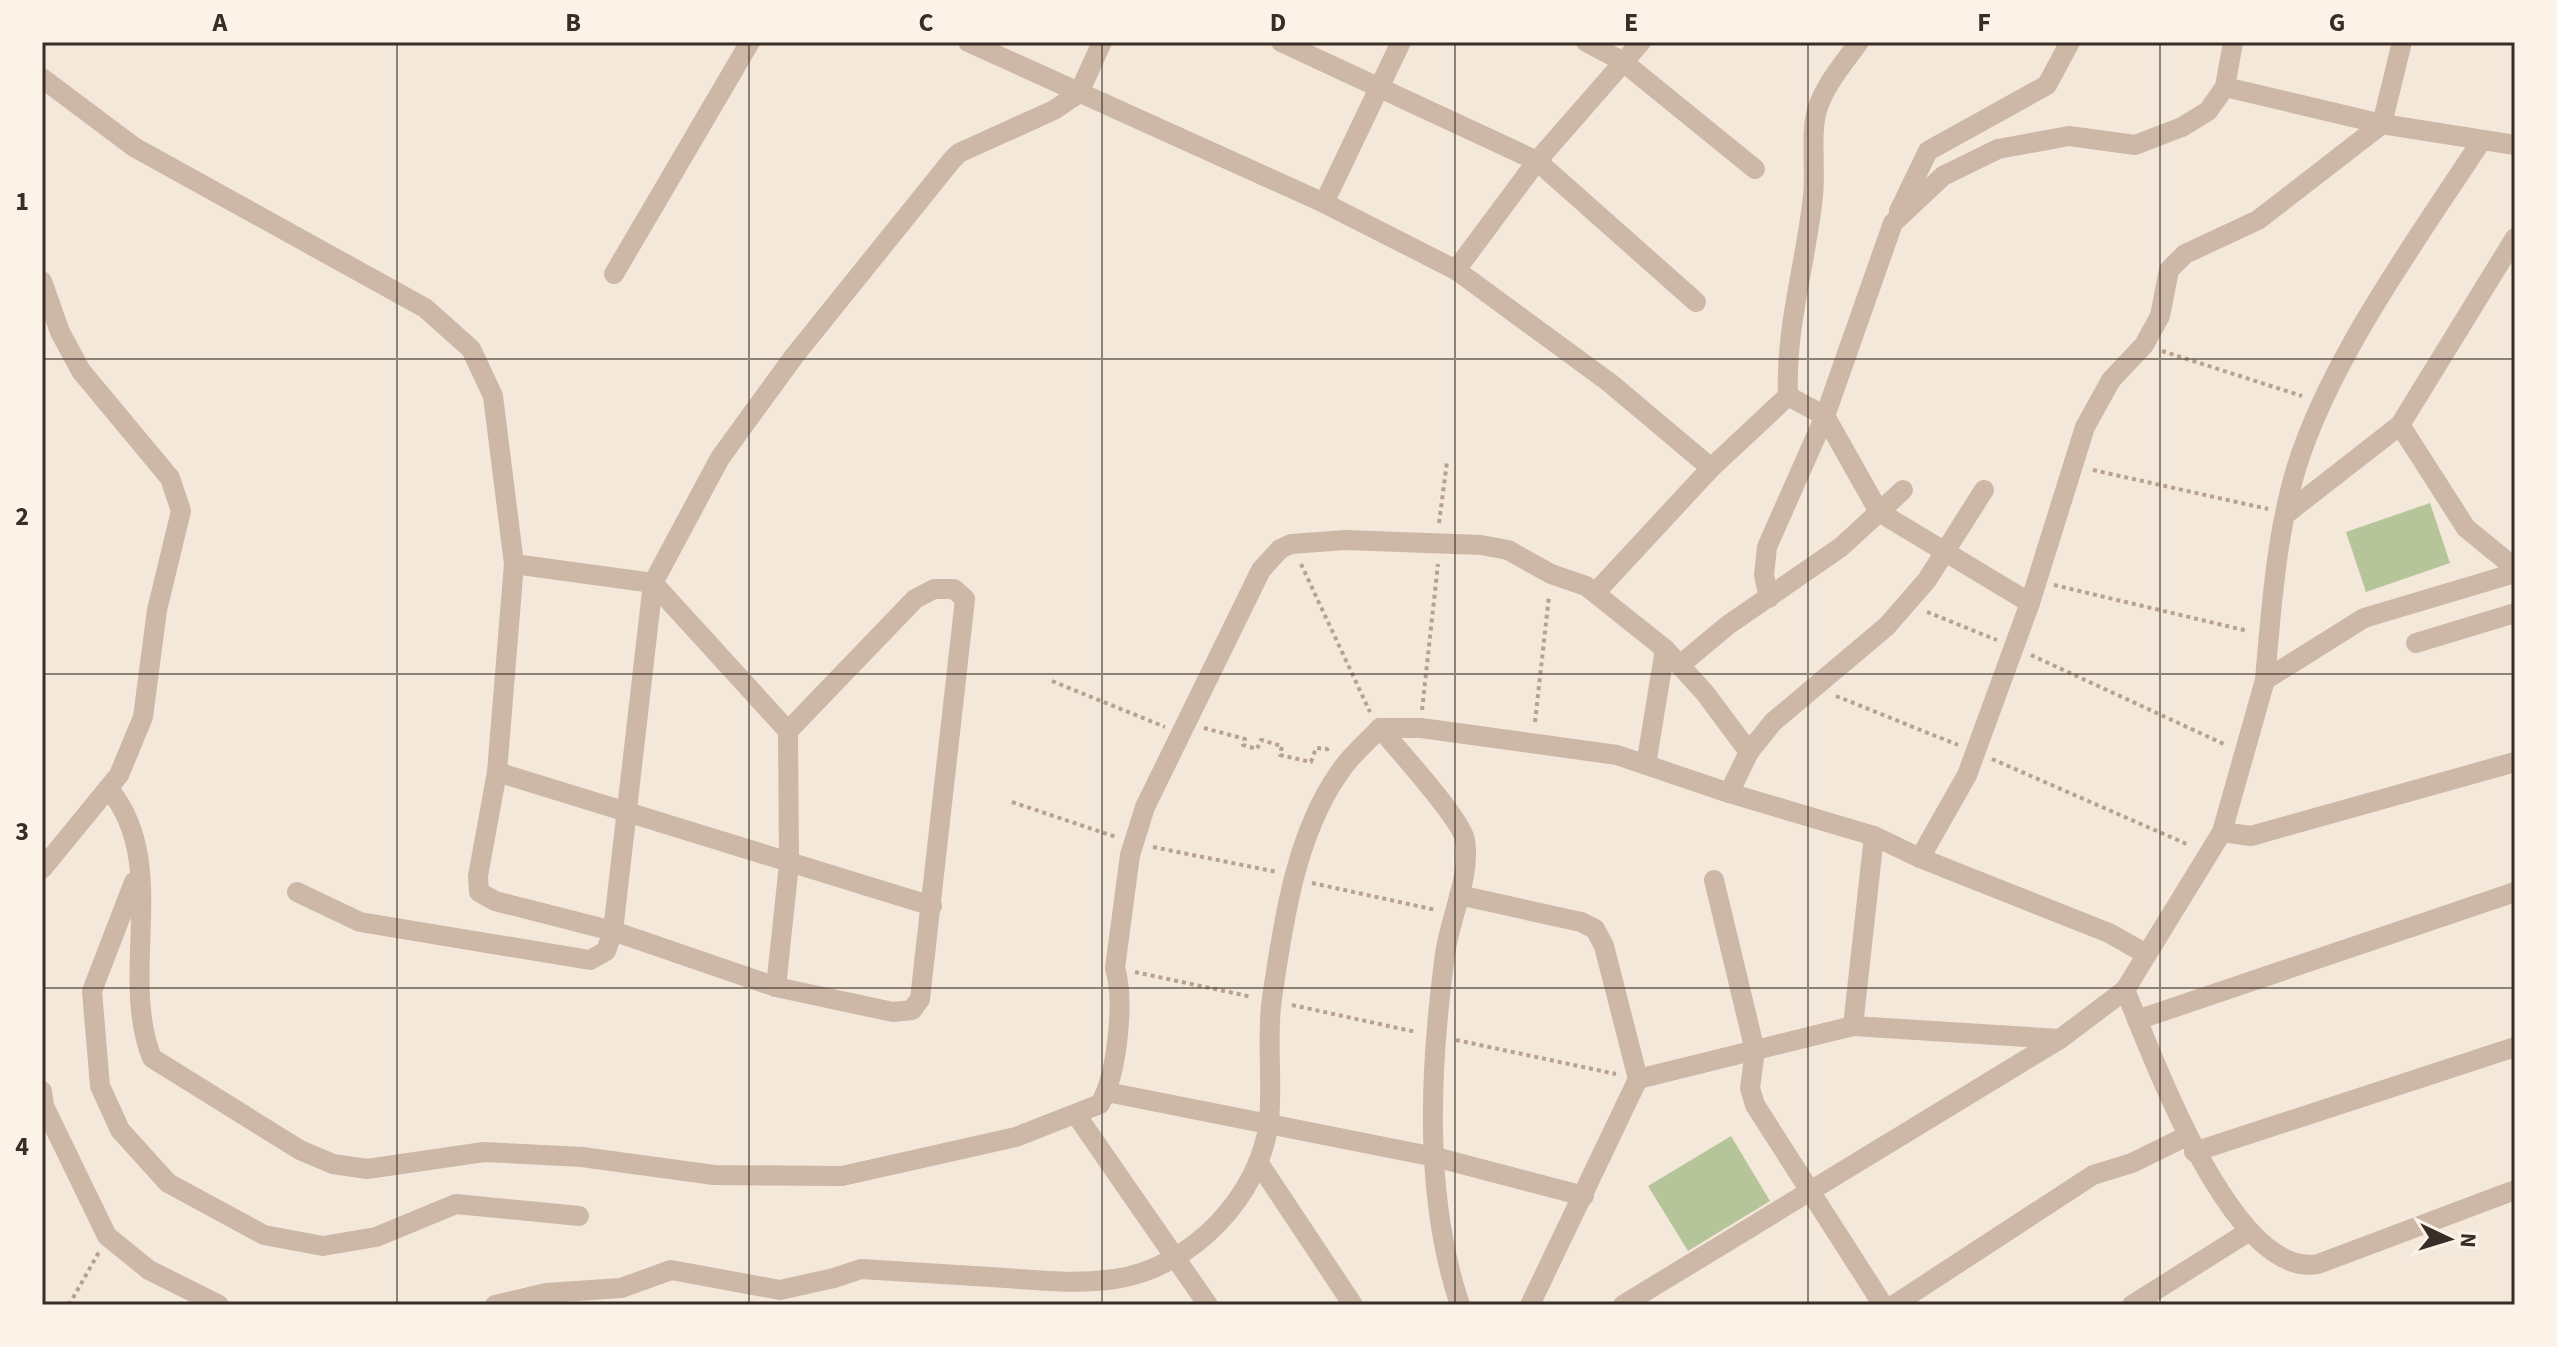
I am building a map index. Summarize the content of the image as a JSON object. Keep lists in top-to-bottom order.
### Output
{
  "north": "right",
  "grid": {
    "columns": [
      "A",
      "B",
      "C",
      "D",
      "E",
      "F",
      "G"
    ],
    "rows": [
      "1",
      "2",
      "3",
      "4"
    ]
  }
}
